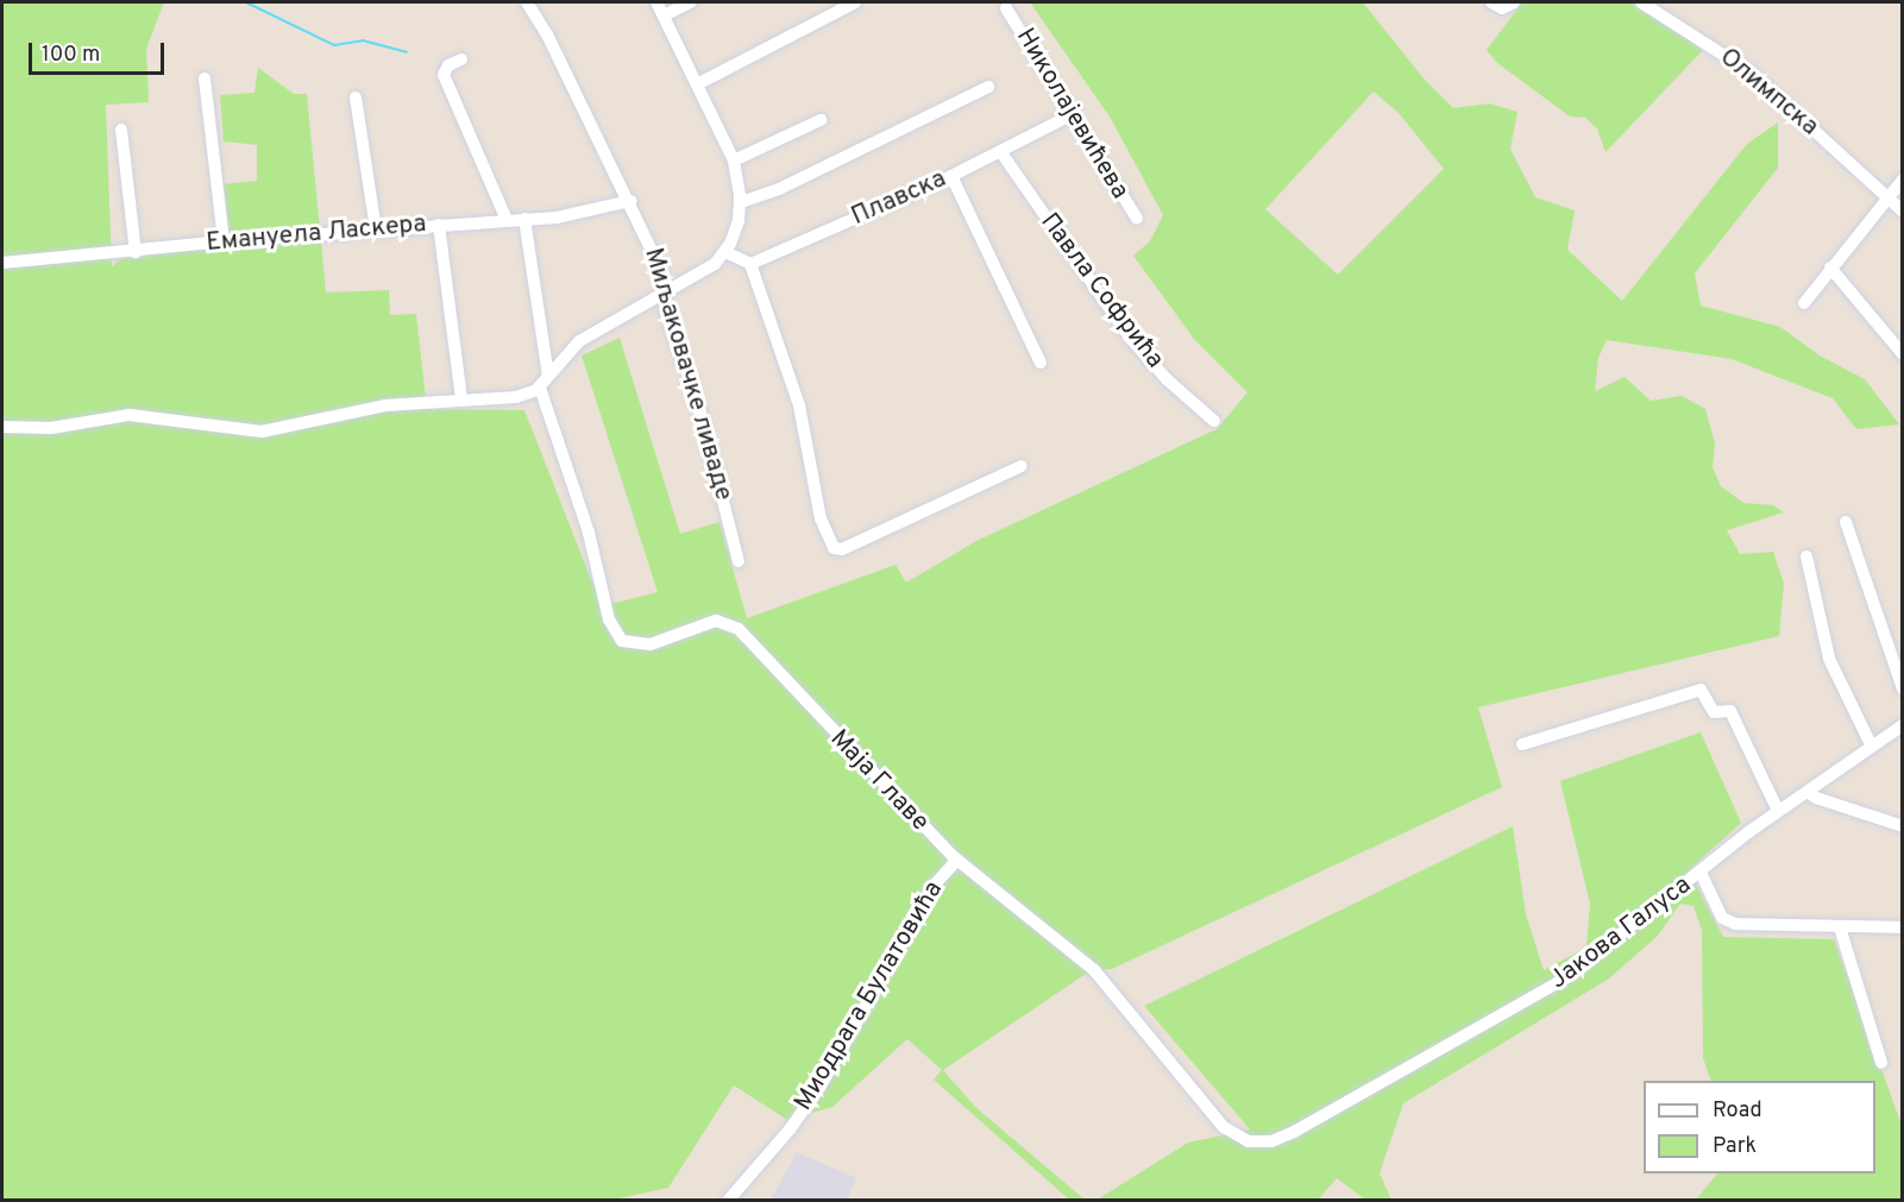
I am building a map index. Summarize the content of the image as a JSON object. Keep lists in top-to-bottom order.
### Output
{
  "streets": {
    "street": [
      "Олимпска",
      "Николајевићева",
      "Плавска",
      "Емануела Ласкера",
      "Павла Софрића",
      "Миљаковачке ливаде",
      "Маја Главе",
      "Јакова Галуса",
      "Миодрага Булатовића"
    ]
  },
  "crossings": [
    ["Николајевићева", "Плавска"],
    ["Плавска", "Павла Софрића"],
    ["Емануела Ласкера", "Миљаковачке ливаде"],
    ["Маја Главе", "Јакова Галуса"],
    ["Маја Главе", "Миодрага Булатовића"]
  ],
  "legend": ["Road", "Park"],
  "scale_bar": "100 m"
}
